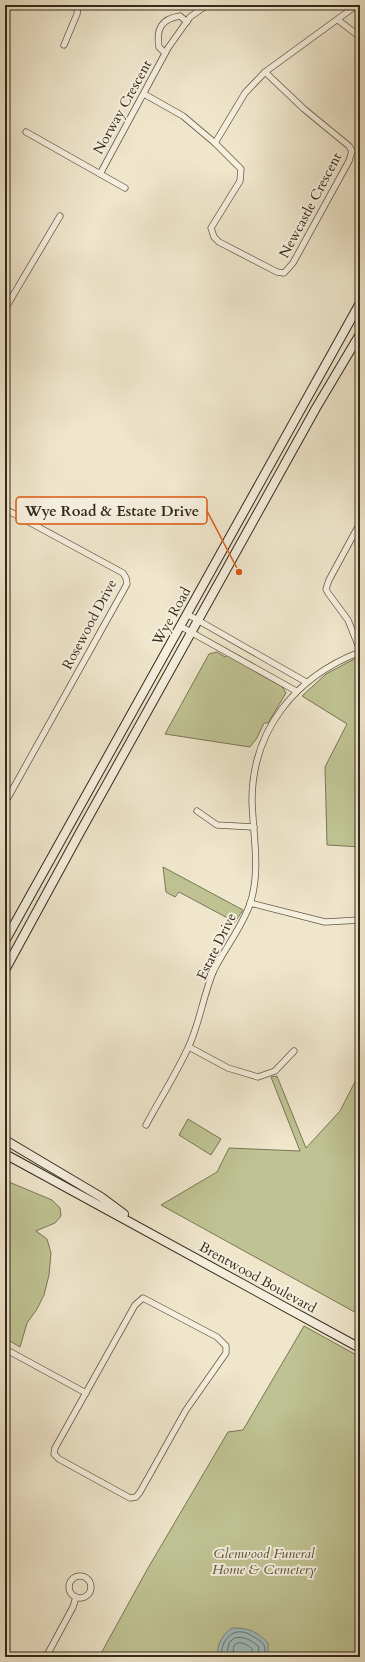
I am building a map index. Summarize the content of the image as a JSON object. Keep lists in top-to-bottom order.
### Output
{
  "streets": {
    "main road": ["Wye Road", "Brentwood Boulevard"],
    "street": [
      "Norway Crescent",
      "Newcastle Crescent",
      "Rosewood Drive",
      "Estate Drive"
    ]
  },
  "crossings": [
    ["Norway Crescent", "Newcastle Crescent"]
  ],
  "parks": ["Glenwood Funeral Home & Cemetery"],
  "places": ["Wye Road & Estate Drive"]
}
